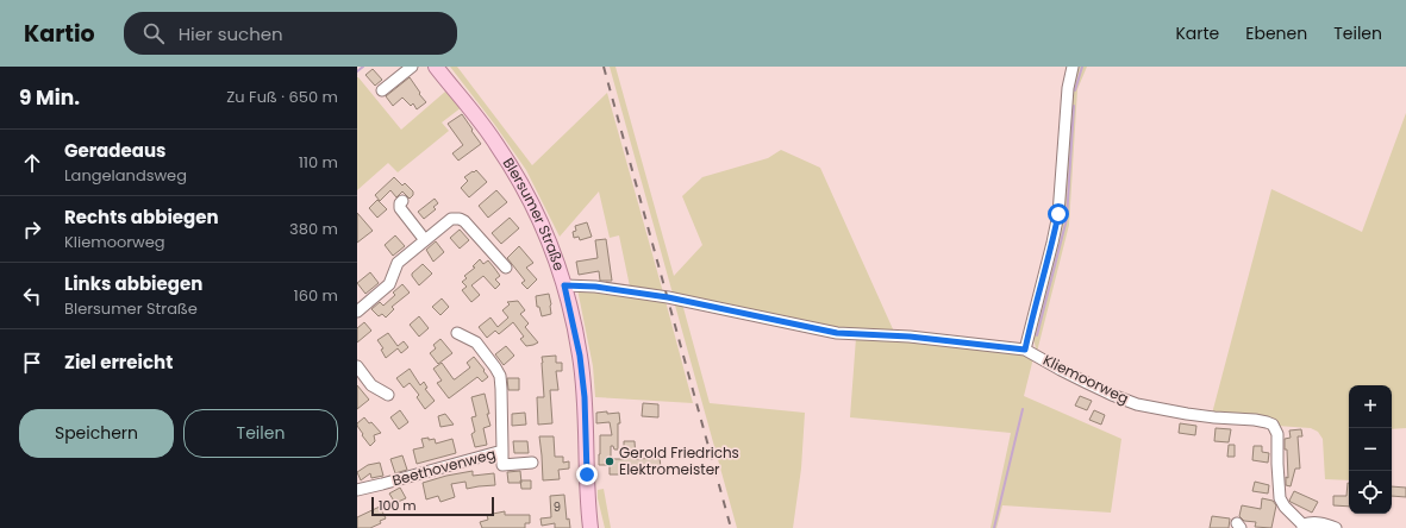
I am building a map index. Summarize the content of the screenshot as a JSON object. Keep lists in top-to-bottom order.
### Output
{
  "streets": {
    "main road": ["Blersumer Straße"],
    "street": ["Kliemoorweg", "Beethovenweg"]
  },
  "crossings": [
    ["Blersumer Straße", "Kliemoorweg"]
  ],
  "places": ["Gerold Friedrichs Elektromeister"],
  "house_numbers": ["9"],
  "scale_bar": "100 m",
  "page": {
    "header": "Kartio",
    "search": "Hier suchen",
    "nav": ["Karte", "Ebenen", "Teilen"],
    "heading": ["9 Min.", "Zu Fuß · 650 m"],
    "list": [
      ["Geradeaus", "Langelandsweg", "110 m"],
      ["Rechts abbiegen", "Kliemoorweg", "380 m"],
      ["Links abbiegen", "Blersumer Straße", "160 m"],
      "Ziel erreicht"
    ],
    "map_buttons": ["+", "−"],
    "buttons": ["Speichern", "Teilen"],
    "scale": "100 m"
  }
}
